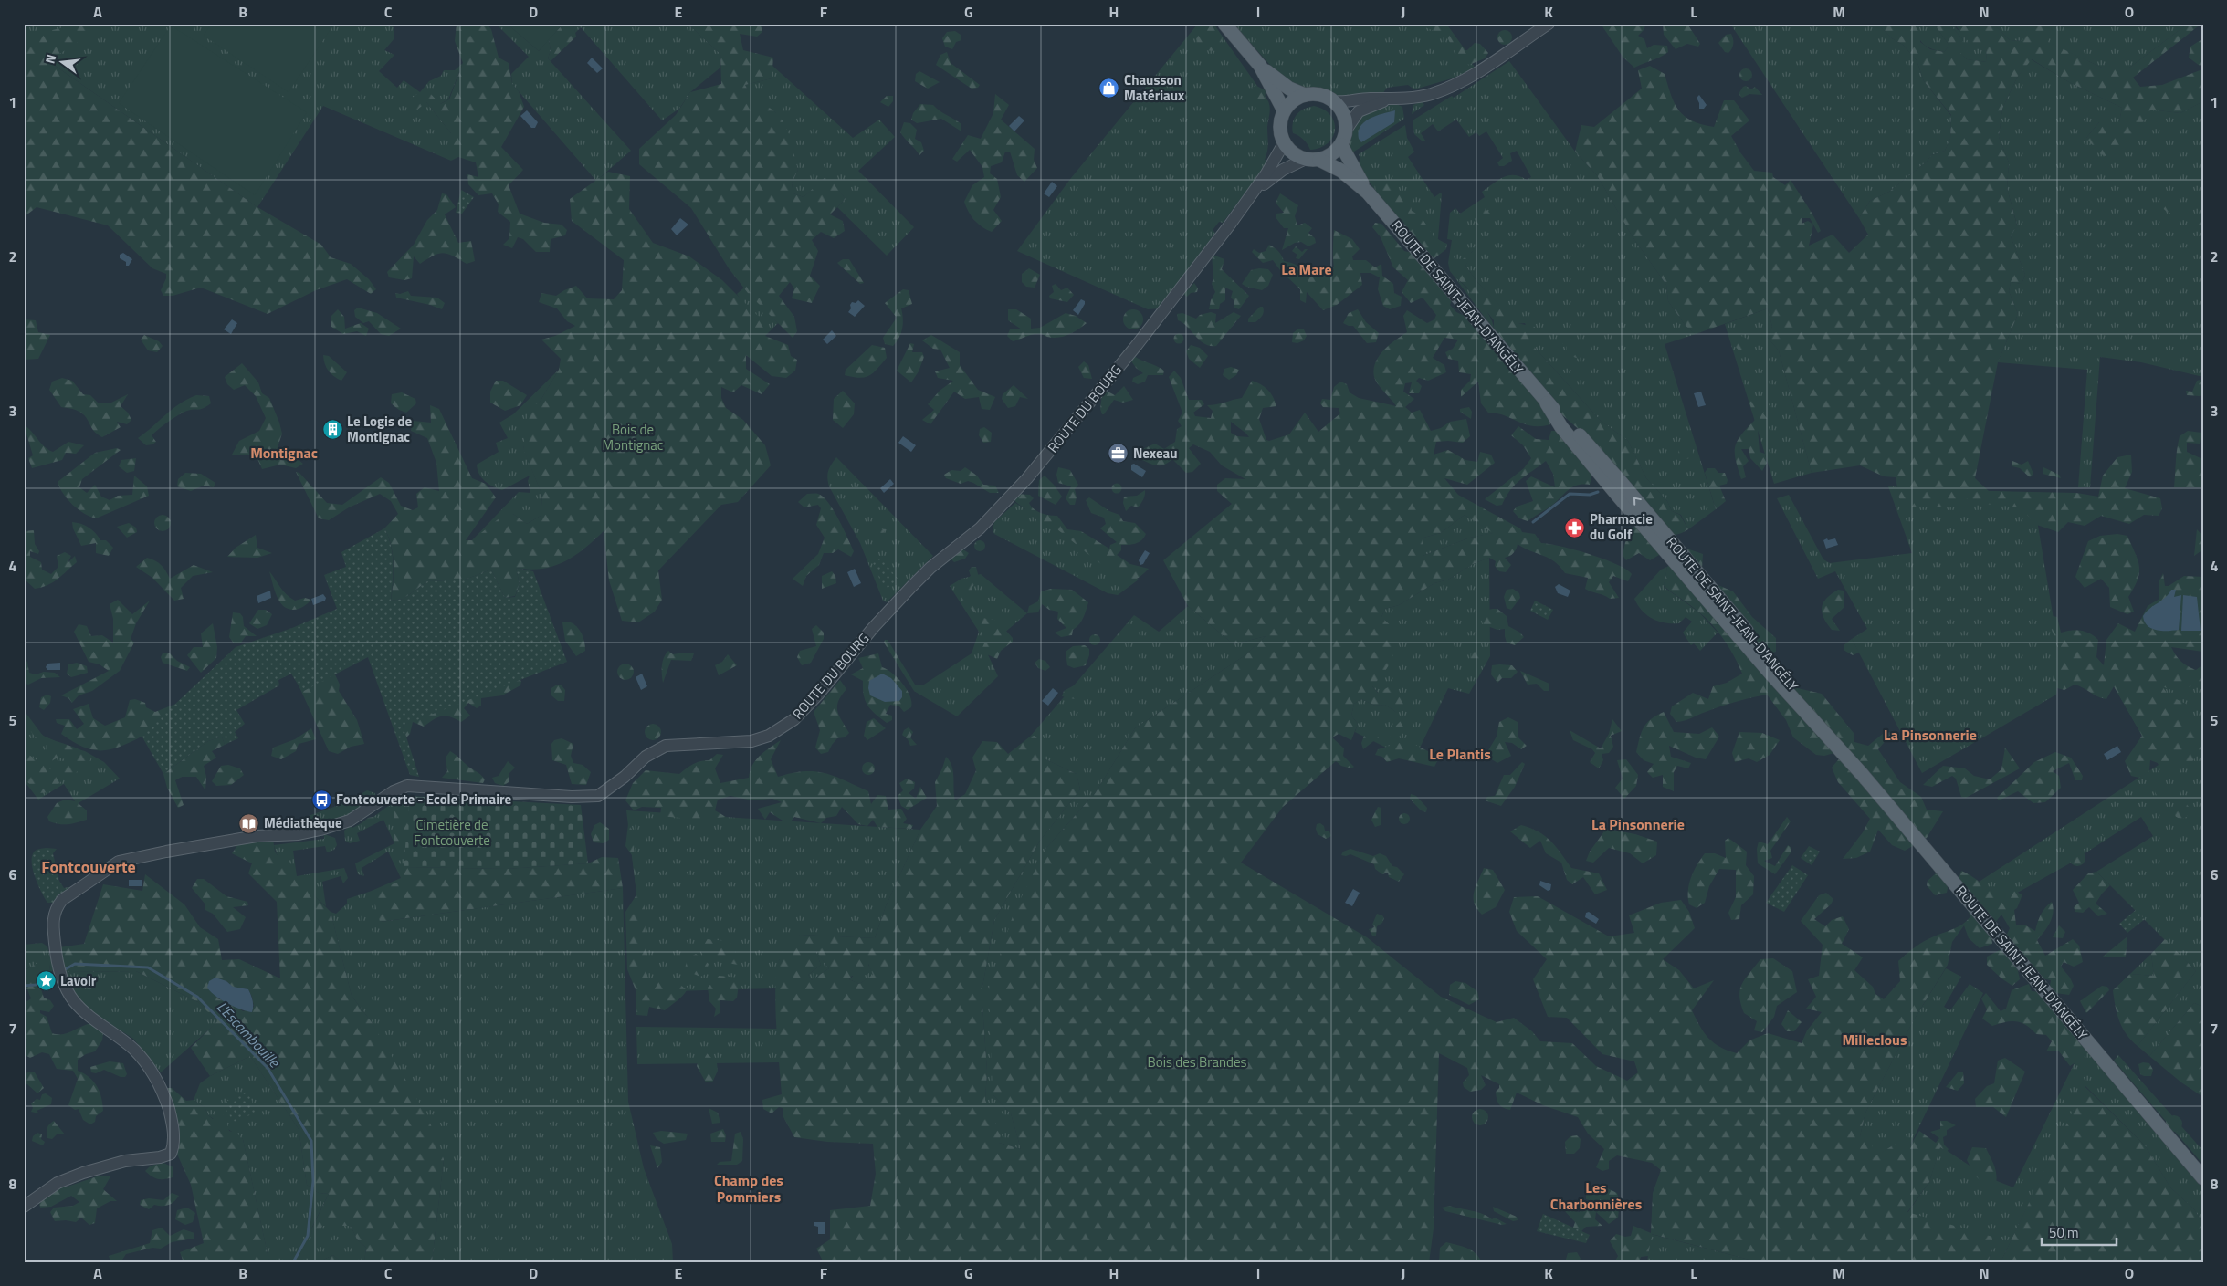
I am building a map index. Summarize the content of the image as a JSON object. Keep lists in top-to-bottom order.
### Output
{
  "streets": {
    "main road": ["ROUTE DE SAINT-JEAN-D'ANGÉLY"],
    "street": ["ROUTE DU BOURG"]
  },
  "crossings": [
    ["ROUTE DE SAINT-JEAN-D'ANGÉLY", "ROUTE DU BOURG"]
  ],
  "districts": [
    "La Mare",
    "Montignac",
    "La Pinsonnerie",
    "Le Plantis",
    "La Pinsonnerie",
    "Fontcouverte",
    "Milleclous",
    "Champ des Pommiers",
    "Les Charbonnières"
  ],
  "water": ["L'Escambouille"],
  "parks": ["Bois de Montignac", "Cimetière de Fontcouverte", "Bois des Brandes"],
  "places": {
    "shop": ["Chausson Matériaux"],
    "building": ["Le Logis de Montignac"],
    "office": ["Nexeau"],
    "pharmacy": ["Pharmacie du Golf"],
    "bus stop": ["Fontcouverte - Ecole Primaire"],
    "library": ["Médiathèque"],
    "place": ["Lavoir"]
  },
  "scale_bar": "50 m",
  "north": "left",
  "grid": {
    "columns": [
      "A",
      "B",
      "C",
      "D",
      "E",
      "F",
      "G",
      "H",
      "I",
      "J",
      "K",
      "L",
      "M",
      "N",
      "O"
    ],
    "rows": [
      "1",
      "2",
      "3",
      "4",
      "5",
      "6",
      "7",
      "8"
    ]
  }
}
